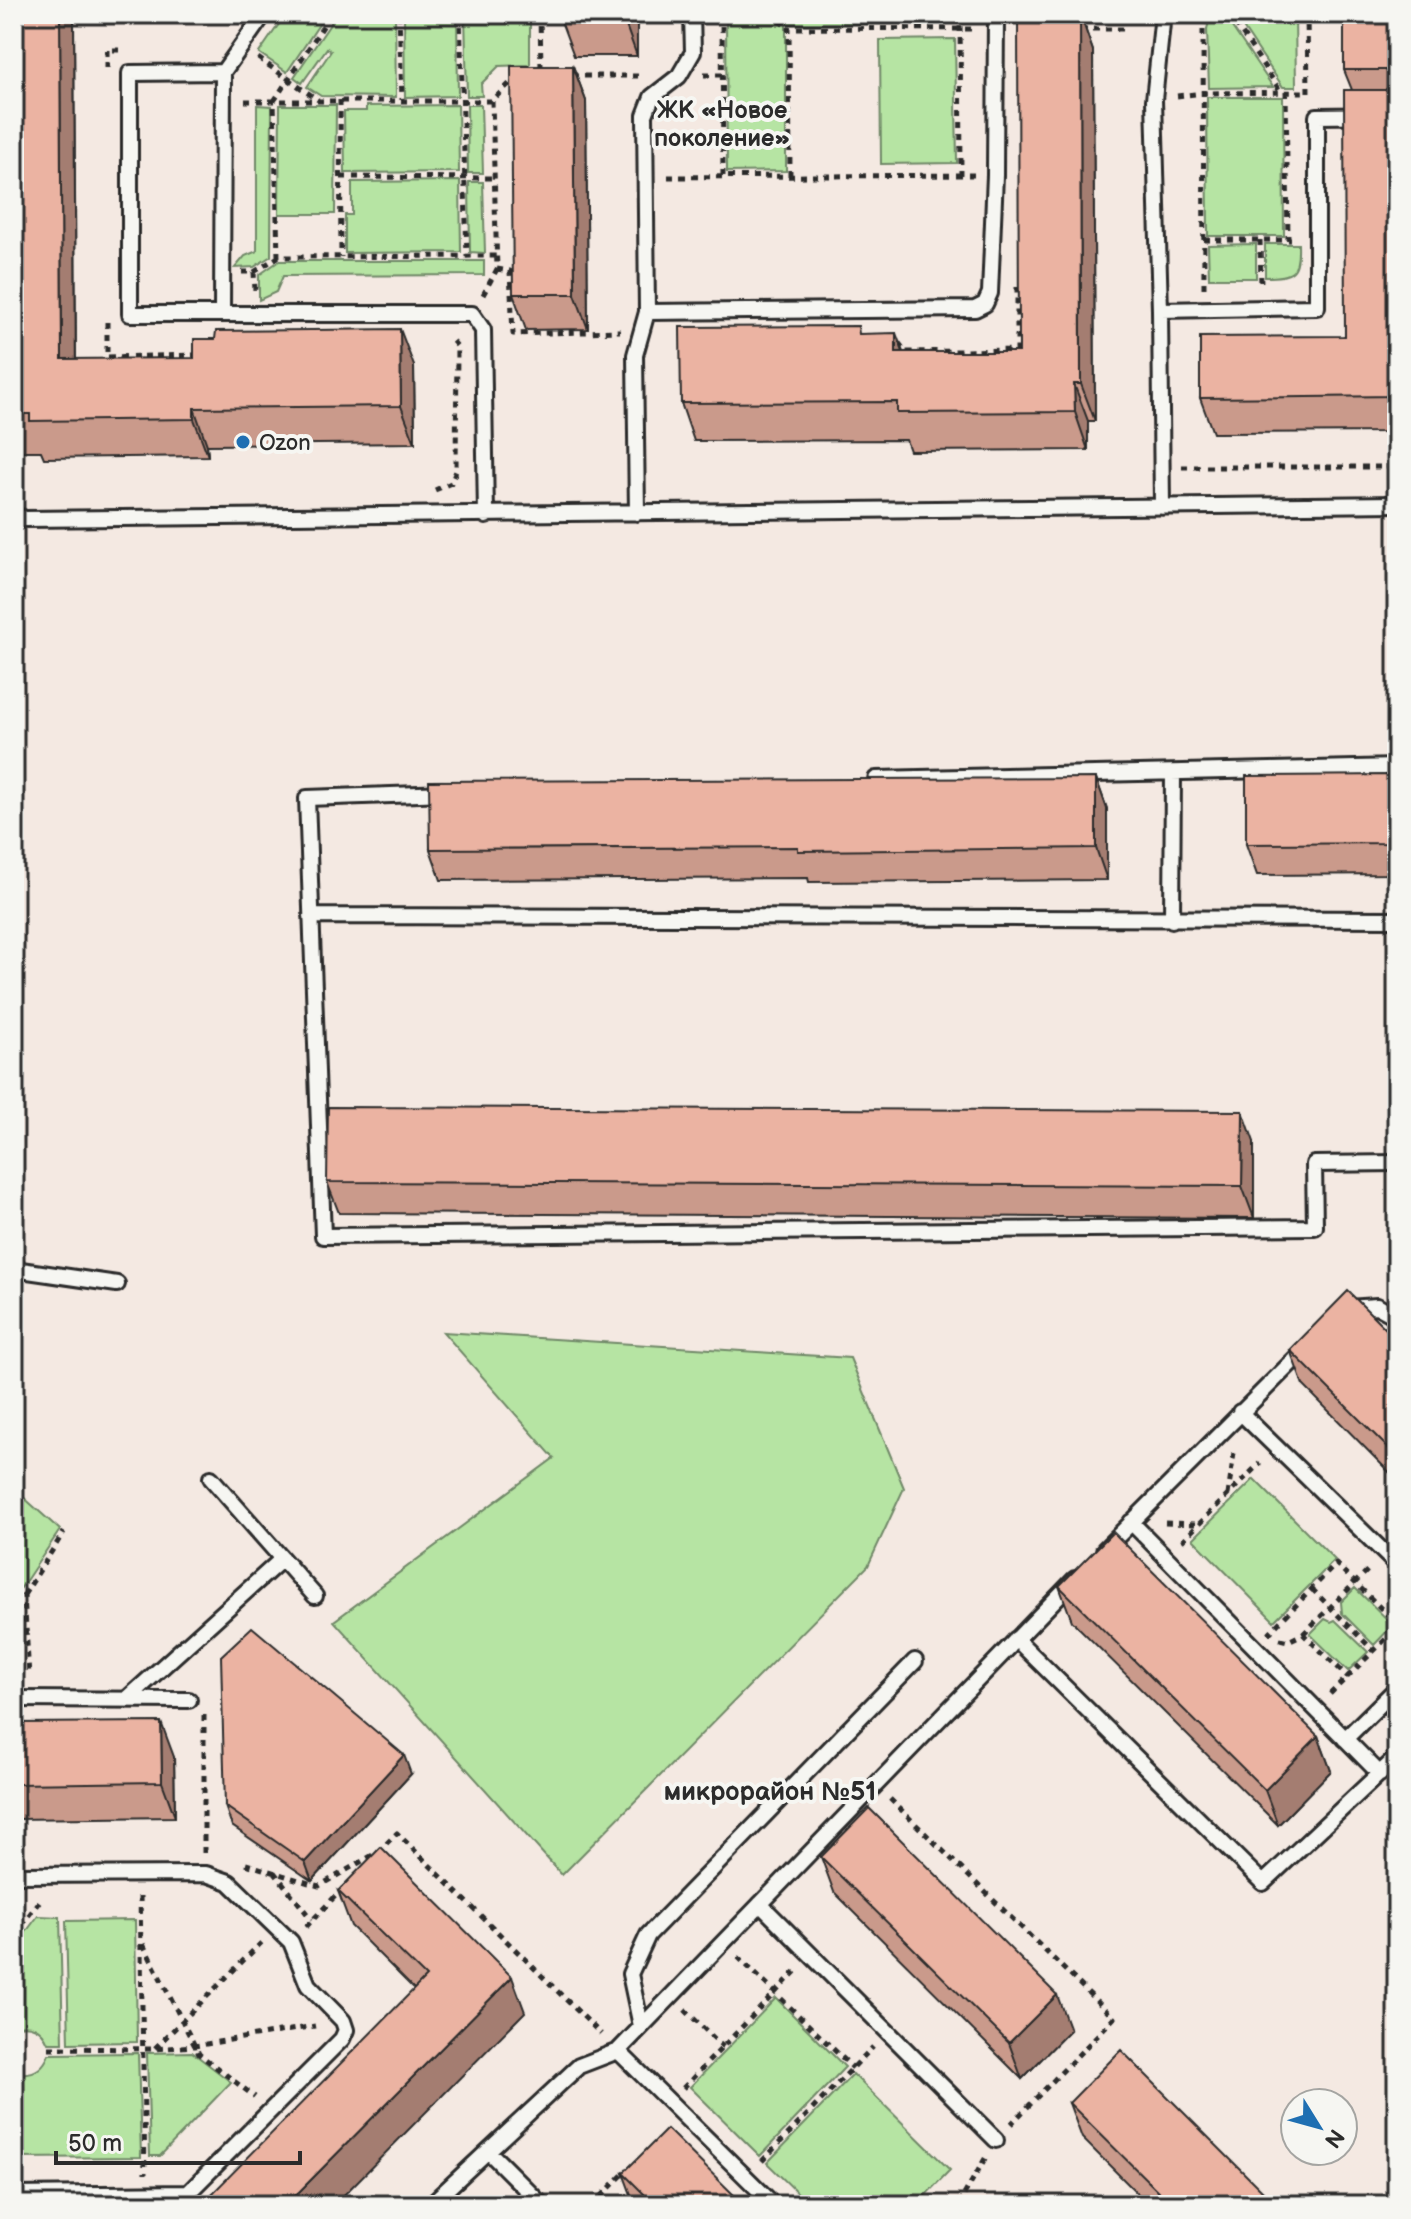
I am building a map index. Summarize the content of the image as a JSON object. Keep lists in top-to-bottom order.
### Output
{
  "districts": ["ЖК «Новое поколение»", "микрорайон №51"],
  "places": ["Ozon"],
  "scale_bar": "50 m",
  "north": "bottom right"
}
